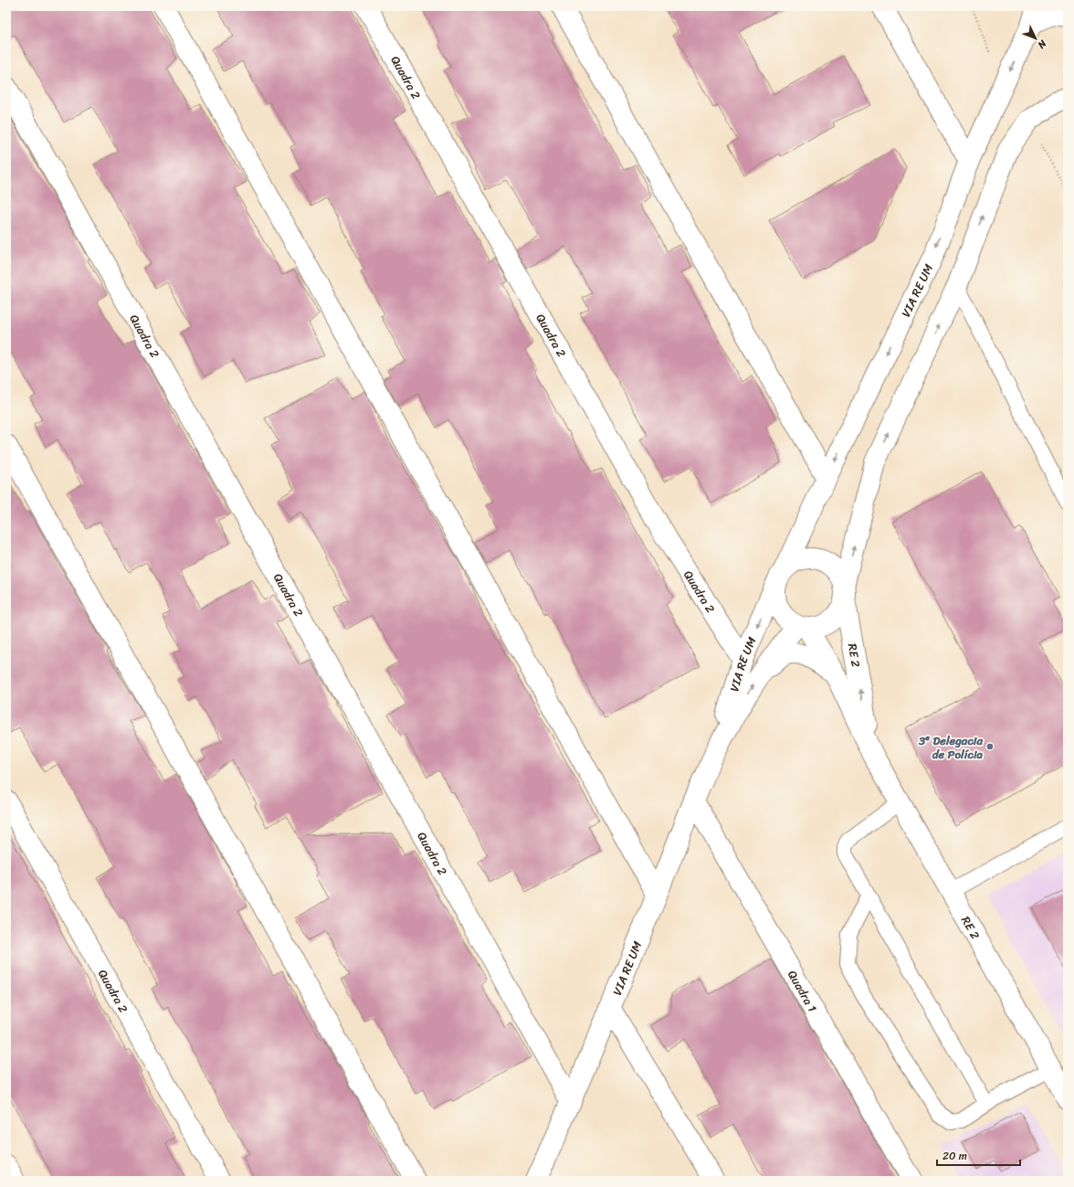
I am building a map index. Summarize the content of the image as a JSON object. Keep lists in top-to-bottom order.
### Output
{
  "streets": {
    "street": [
      "Quadra 2",
      "VIA RE UM",
      "RE 2",
      "Quadra 1"
    ]
  },
  "crossings": [
    ["Quadra 2", "VIA RE UM"],
    ["VIA RE UM", "RE 2"],
    ["VIA RE UM", "Quadra 1"]
  ],
  "places": ["3ª Delegacia de Polícia"],
  "scale_bar": "20 m",
  "north": "bottom right"
}
